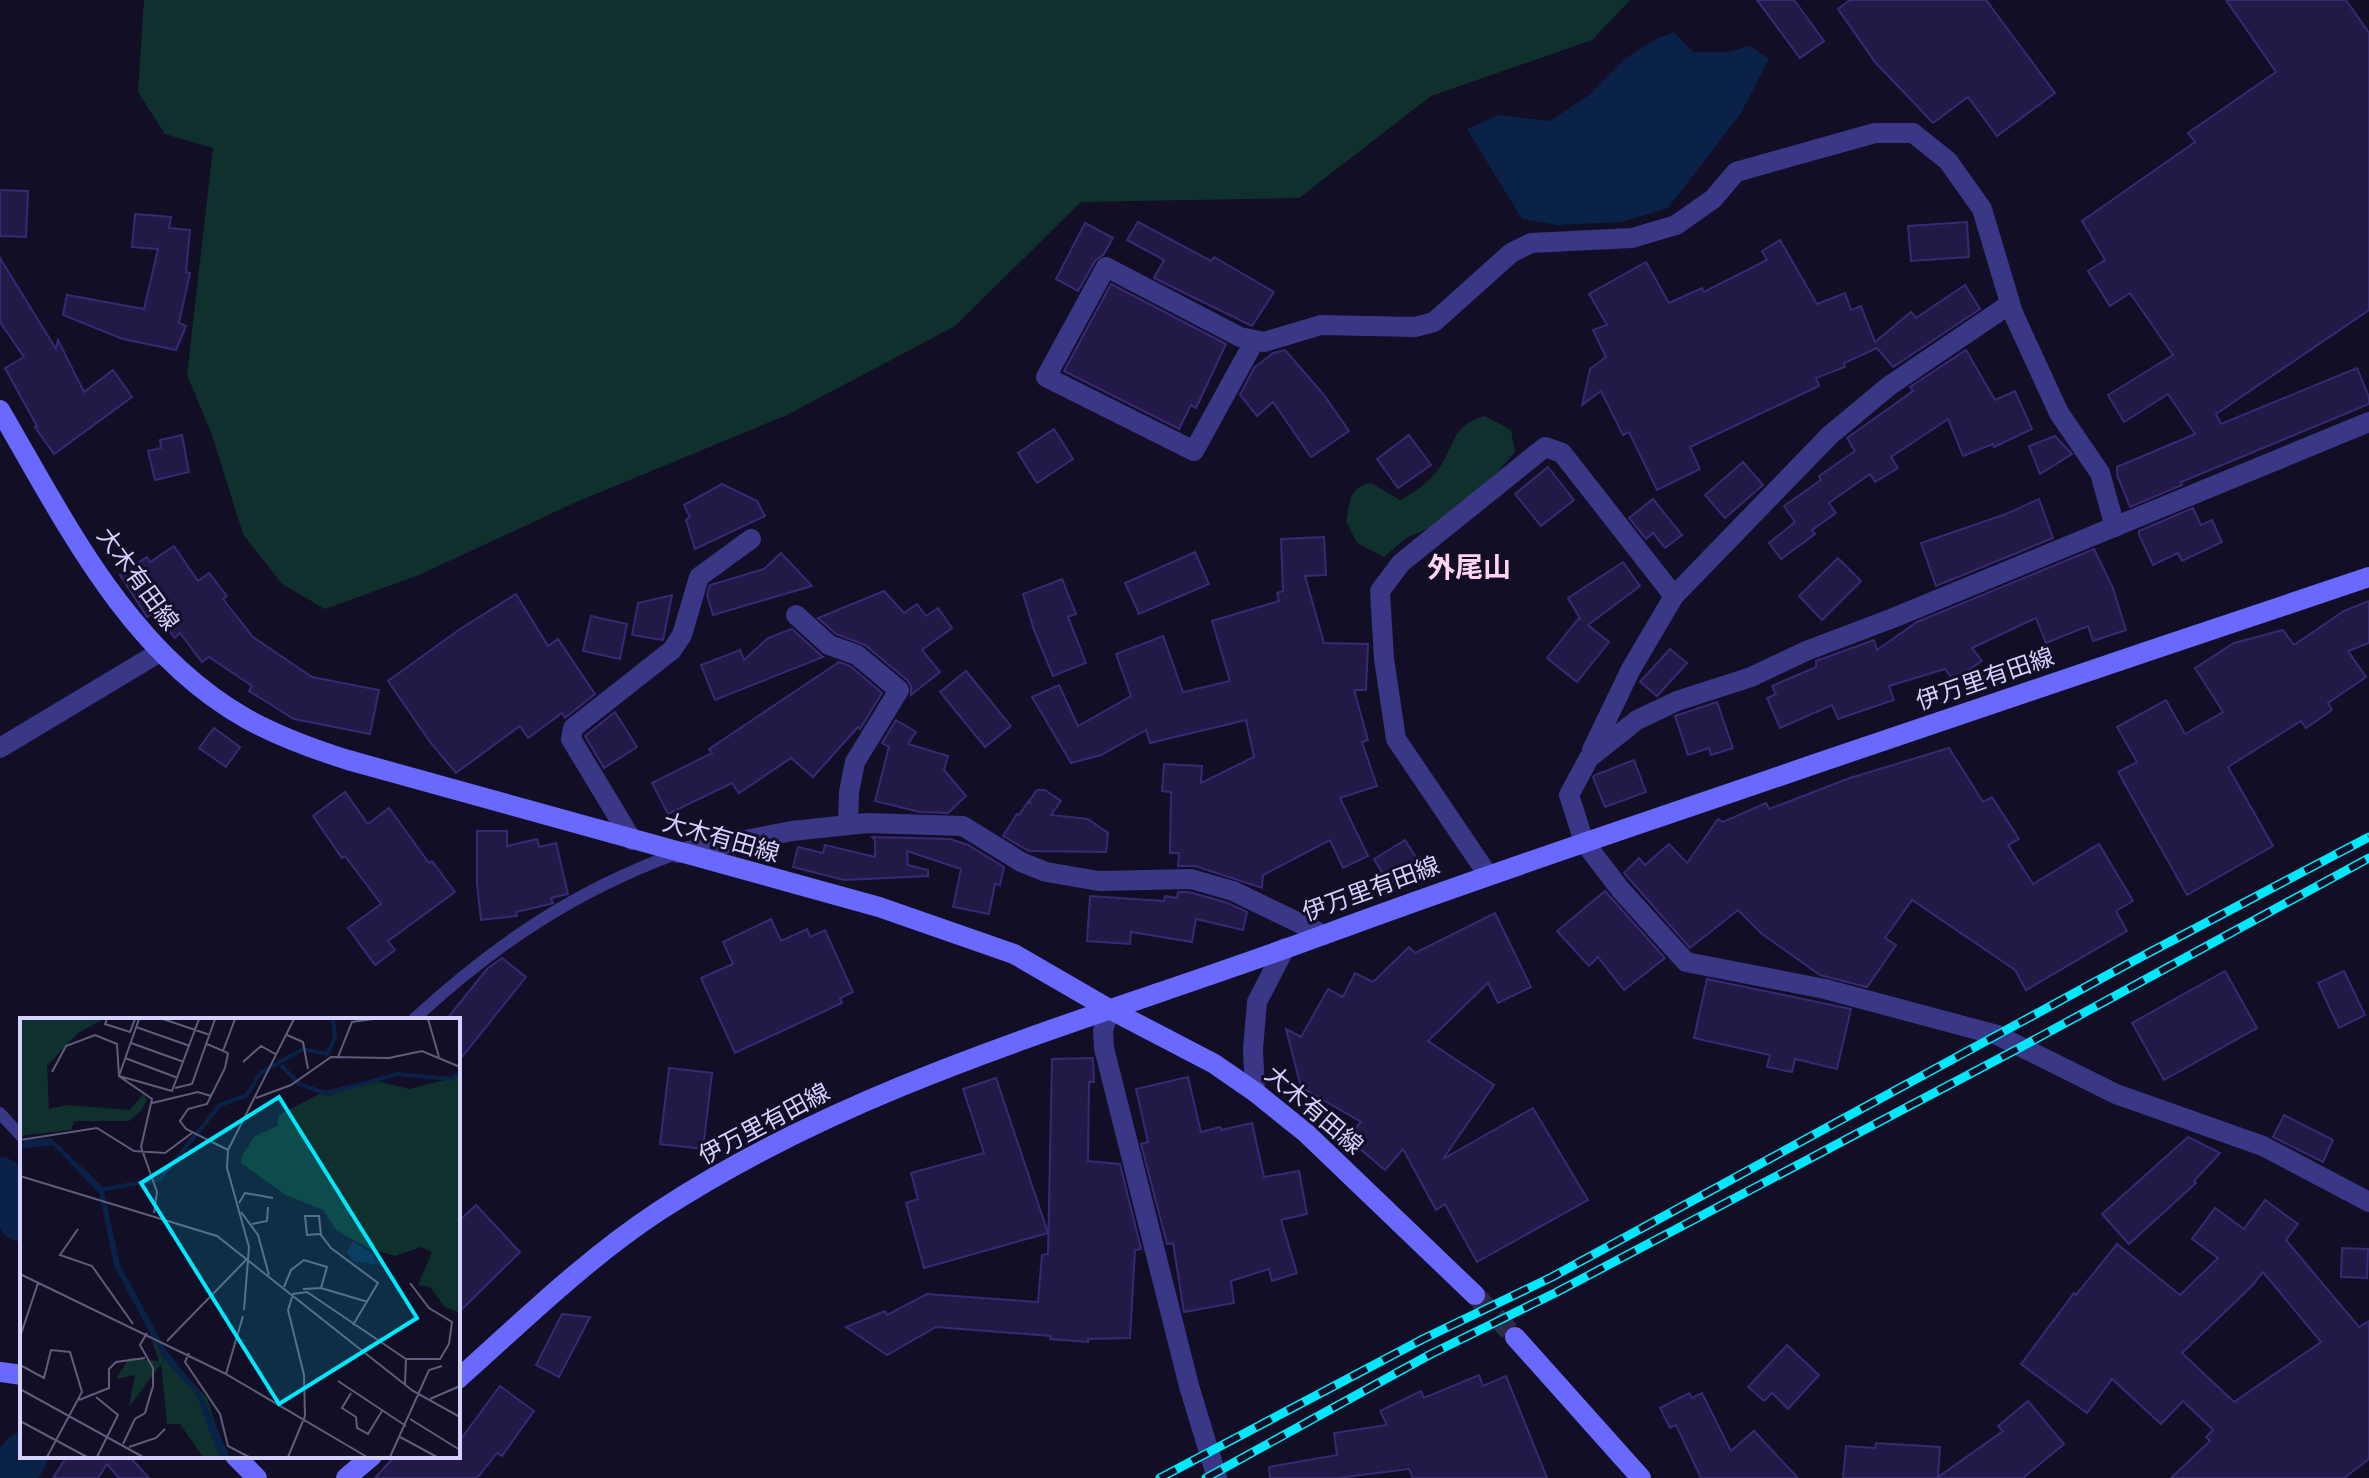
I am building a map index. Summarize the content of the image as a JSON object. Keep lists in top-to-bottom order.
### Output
{
  "streets": {
    "main road": ["大木有田線", "伊万里有田線"]
  },
  "crossings": [
    ["大木有田線", "伊万里有田線"]
  ],
  "districts": ["外尾山"]
}
